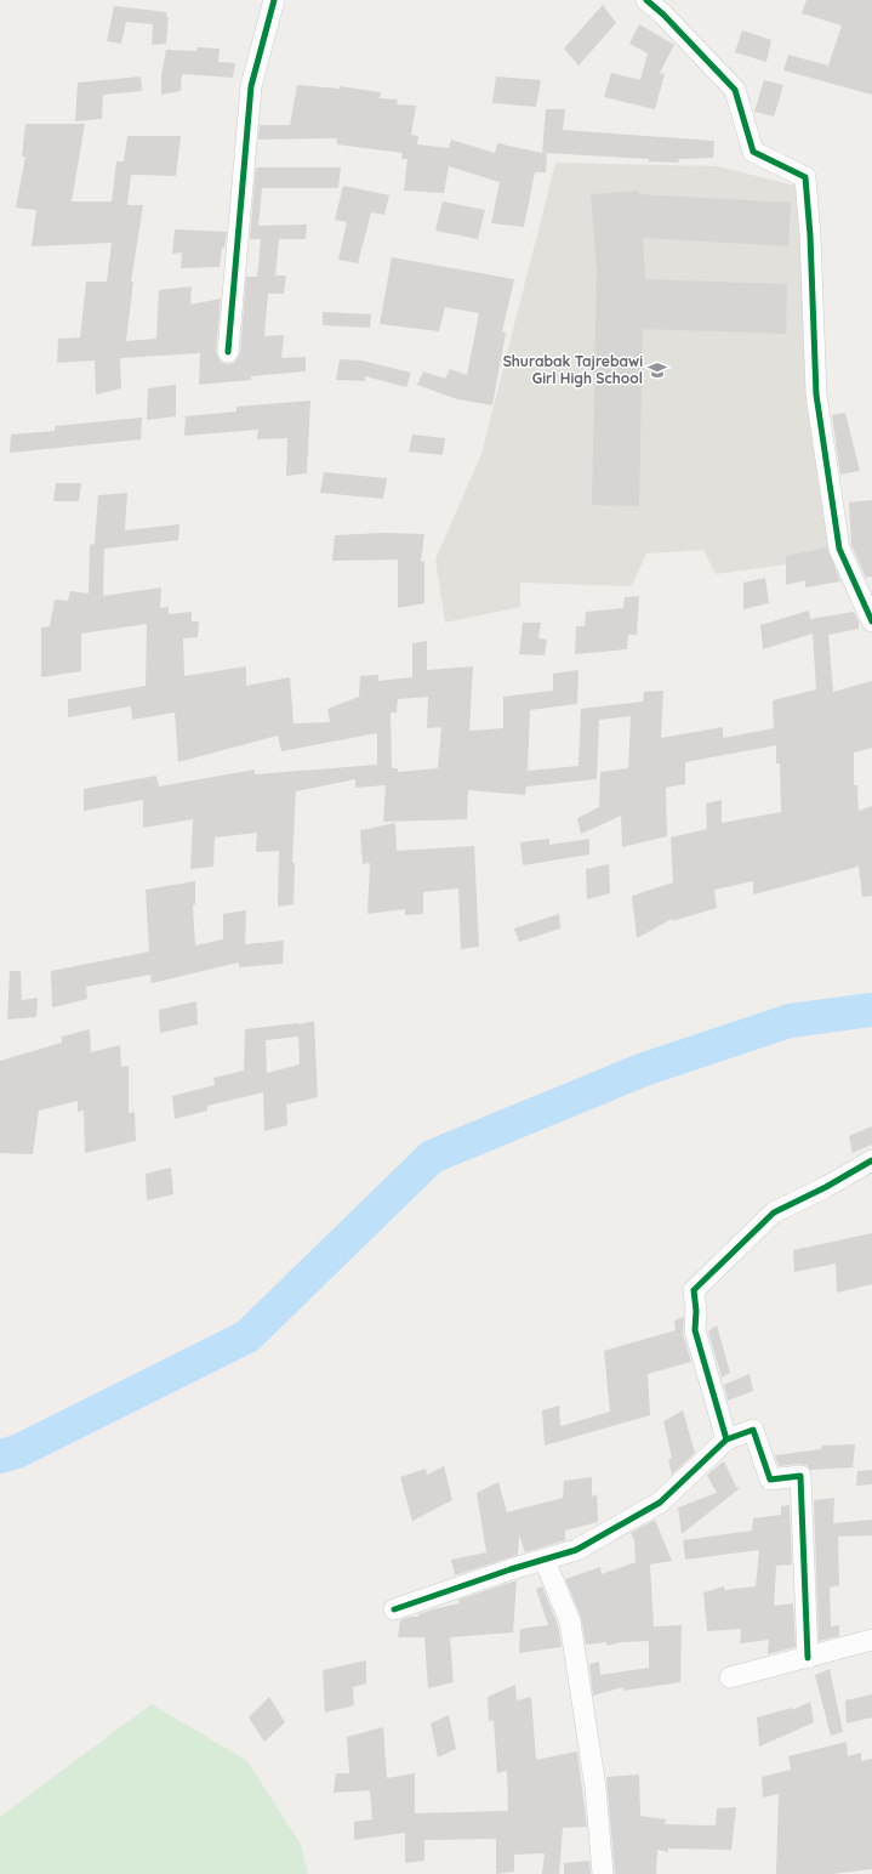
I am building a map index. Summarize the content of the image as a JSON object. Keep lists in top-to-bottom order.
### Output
{
  "places": {
    "school or university": ["Shurabak Tajrebawi Girl High School"]
  }
}
